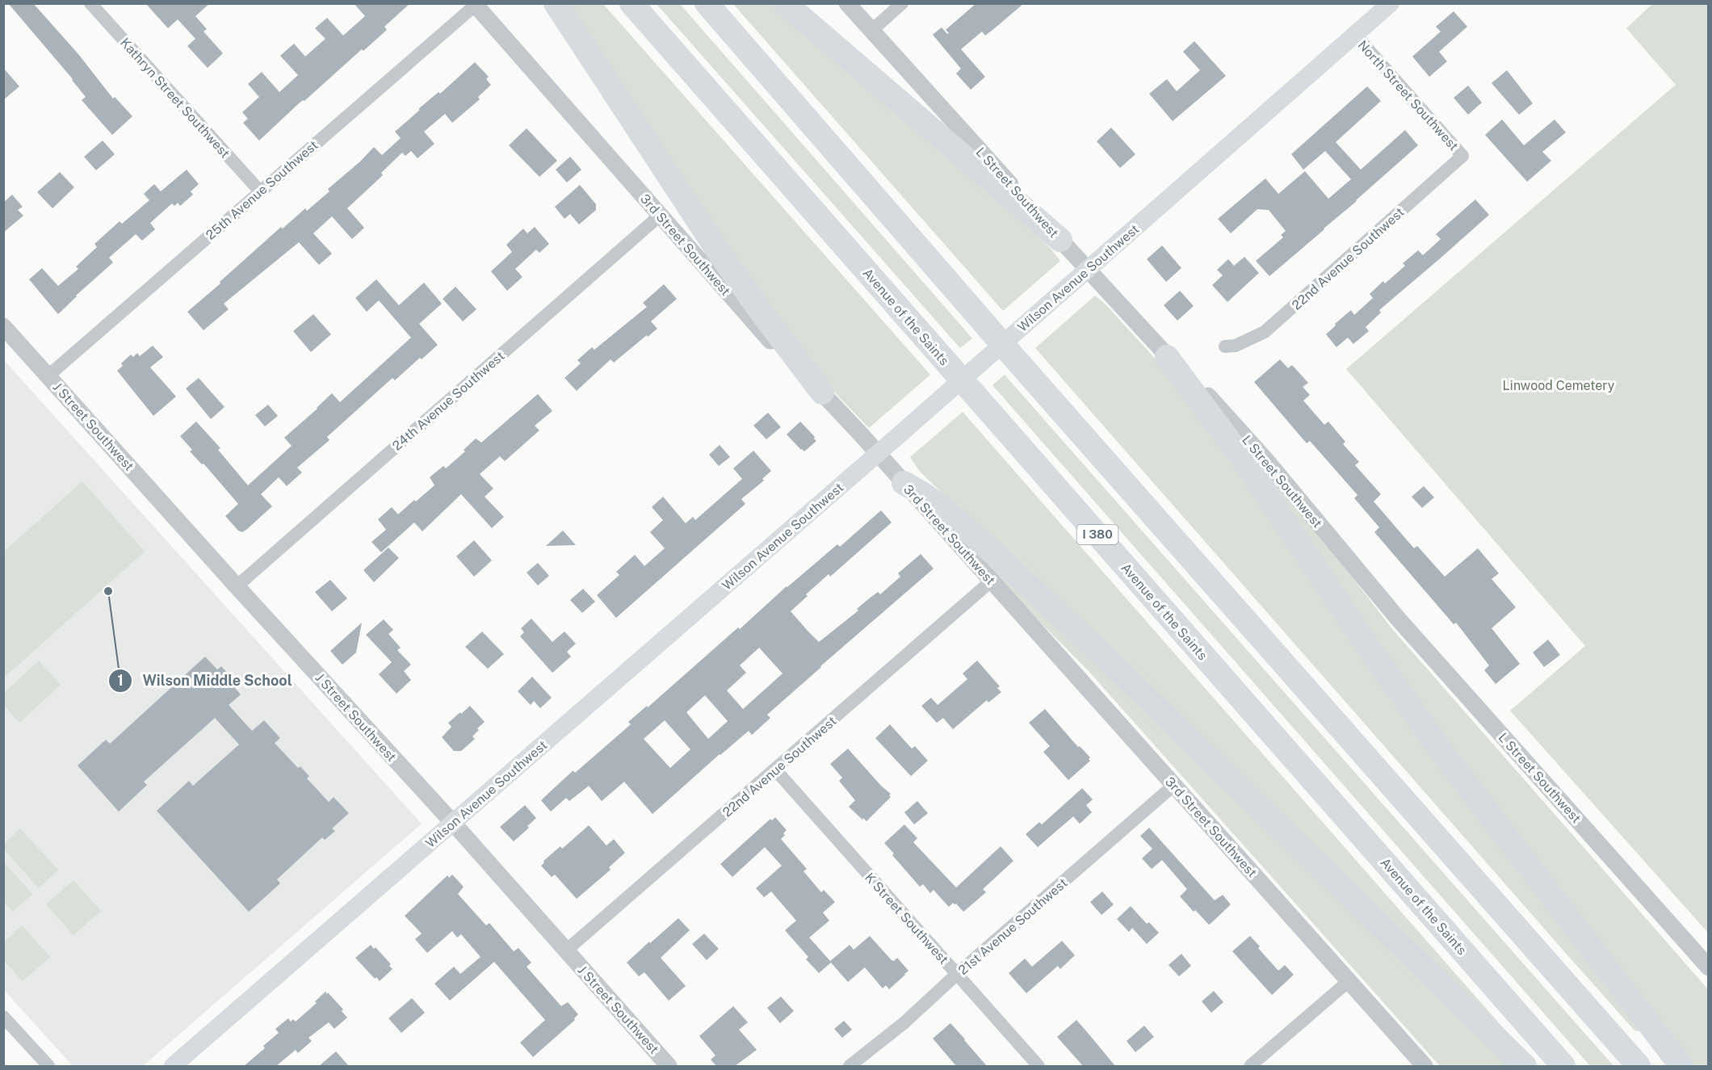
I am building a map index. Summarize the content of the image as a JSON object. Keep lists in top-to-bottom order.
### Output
{
  "streets": {
    "highway": ["Avenue of the Saints", "I 380"],
    "main road": ["Wilson Avenue Southwest"],
    "street": [
      "North Street Southwest",
      "Kathryn Street Southwest",
      "25th Avenue Southwest",
      "L Street Southwest",
      "3rd Street Southwest",
      "22nd Avenue Southwest",
      "24th Avenue Southwest",
      "J Street Southwest",
      "K Street Southwest",
      "21st Avenue Southwest"
    ]
  },
  "crossings": [
    ["North Street Southwest", "22nd Avenue Southwest"],
    ["North Street Southwest", "Wilson Avenue Southwest"],
    ["Kathryn Street Southwest", "25th Avenue Southwest"],
    ["25th Avenue Southwest", "3rd Street Southwest"],
    ["25th Avenue Southwest", "J Street Southwest"],
    ["L Street Southwest", "Wilson Avenue Southwest"],
    ["3rd Street Southwest", "22nd Avenue Southwest"],
    ["3rd Street Southwest", "Wilson Avenue Southwest"],
    ["3rd Street Southwest", "24th Avenue Southwest"],
    ["3rd Street Southwest", "21st Avenue Southwest"],
    ["22nd Avenue Southwest", "J Street Southwest"],
    ["22nd Avenue Southwest", "K Street Southwest"],
    ["Wilson Avenue Southwest", "J Street Southwest"],
    ["24th Avenue Southwest", "J Street Southwest"],
    ["K Street Southwest", "21st Avenue Southwest"]
  ],
  "parks": ["Linwood Cemetery"],
  "places": ["Wilson Middle School"]
}
